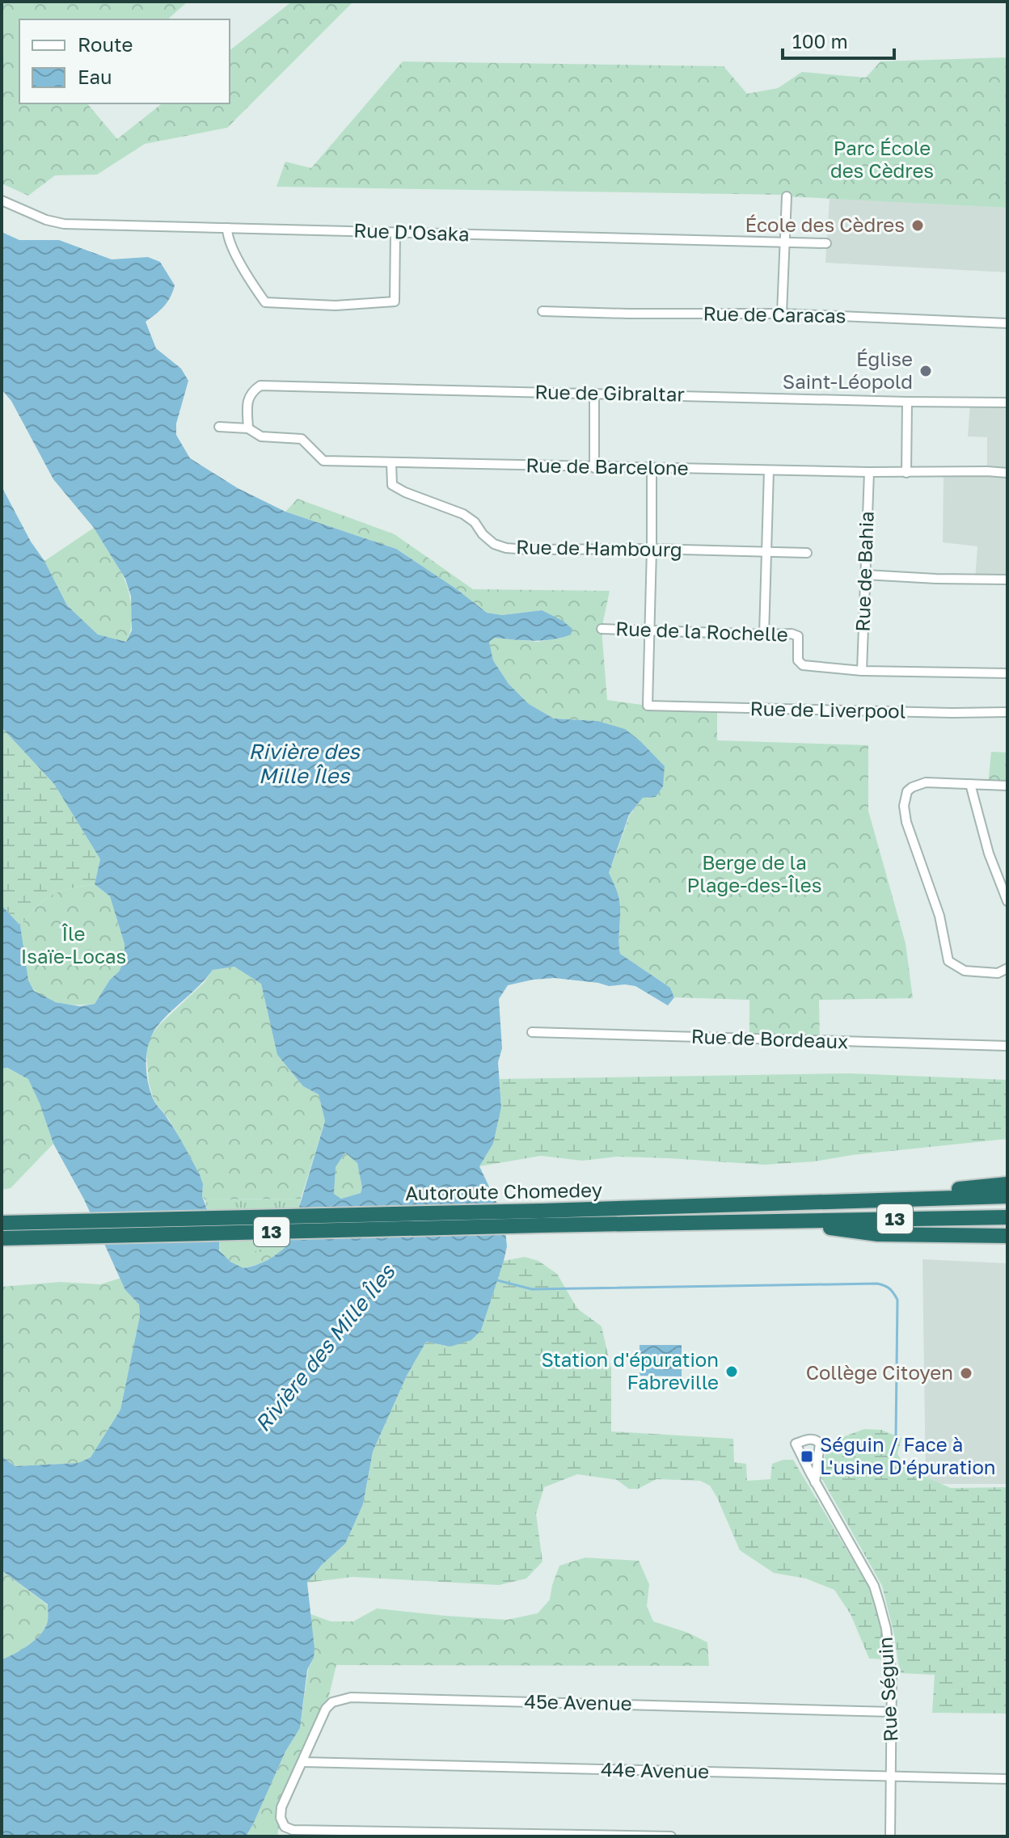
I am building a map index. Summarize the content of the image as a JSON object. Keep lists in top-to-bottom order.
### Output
{
  "streets": {
    "highway": ["Autoroute Chomedey", "13"],
    "street": [
      "Rue D'Osaka",
      "Rue de Caracas",
      "Rue de Gibraltar",
      "Rue de Barcelone",
      "Rue de Hambourg",
      "Rue de Bahia",
      "Rue de la Rochelle",
      "Rue de Liverpool",
      "Rue de Bordeaux",
      "Rue Séguin",
      "45e Avenue",
      "44e Avenue"
    ]
  },
  "crossings": [
    ["Rue de Gibraltar", "Rue de Barcelone"],
    ["Rue de Barcelone", "Rue de Hambourg"],
    ["Rue de Barcelone", "Rue de Bahia"],
    ["Rue de Bahia", "Rue de la Rochelle"],
    ["Rue de la Rochelle", "Rue de Liverpool"],
    ["Rue Séguin", "45e Avenue"],
    ["Rue Séguin", "44e Avenue"],
    ["45e Avenue", "44e Avenue"]
  ],
  "water": ["Rivière des Mille Îles"],
  "parks": ["Parc École des Cèdres", "Berge de la Plage-des-Îles", "Île Isaïe-Locas"],
  "places": {
    "other": [
      "École des Cèdres",
      "Église Saint-Léopold",
      "Station d'épuration Fabreville",
      "Collège Citoyen"
    ],
    "transit": ["Séguin / Face à L'usine D'épuration"]
  },
  "legend": ["Route", "Eau"],
  "scale_bar": "100 m"
}
